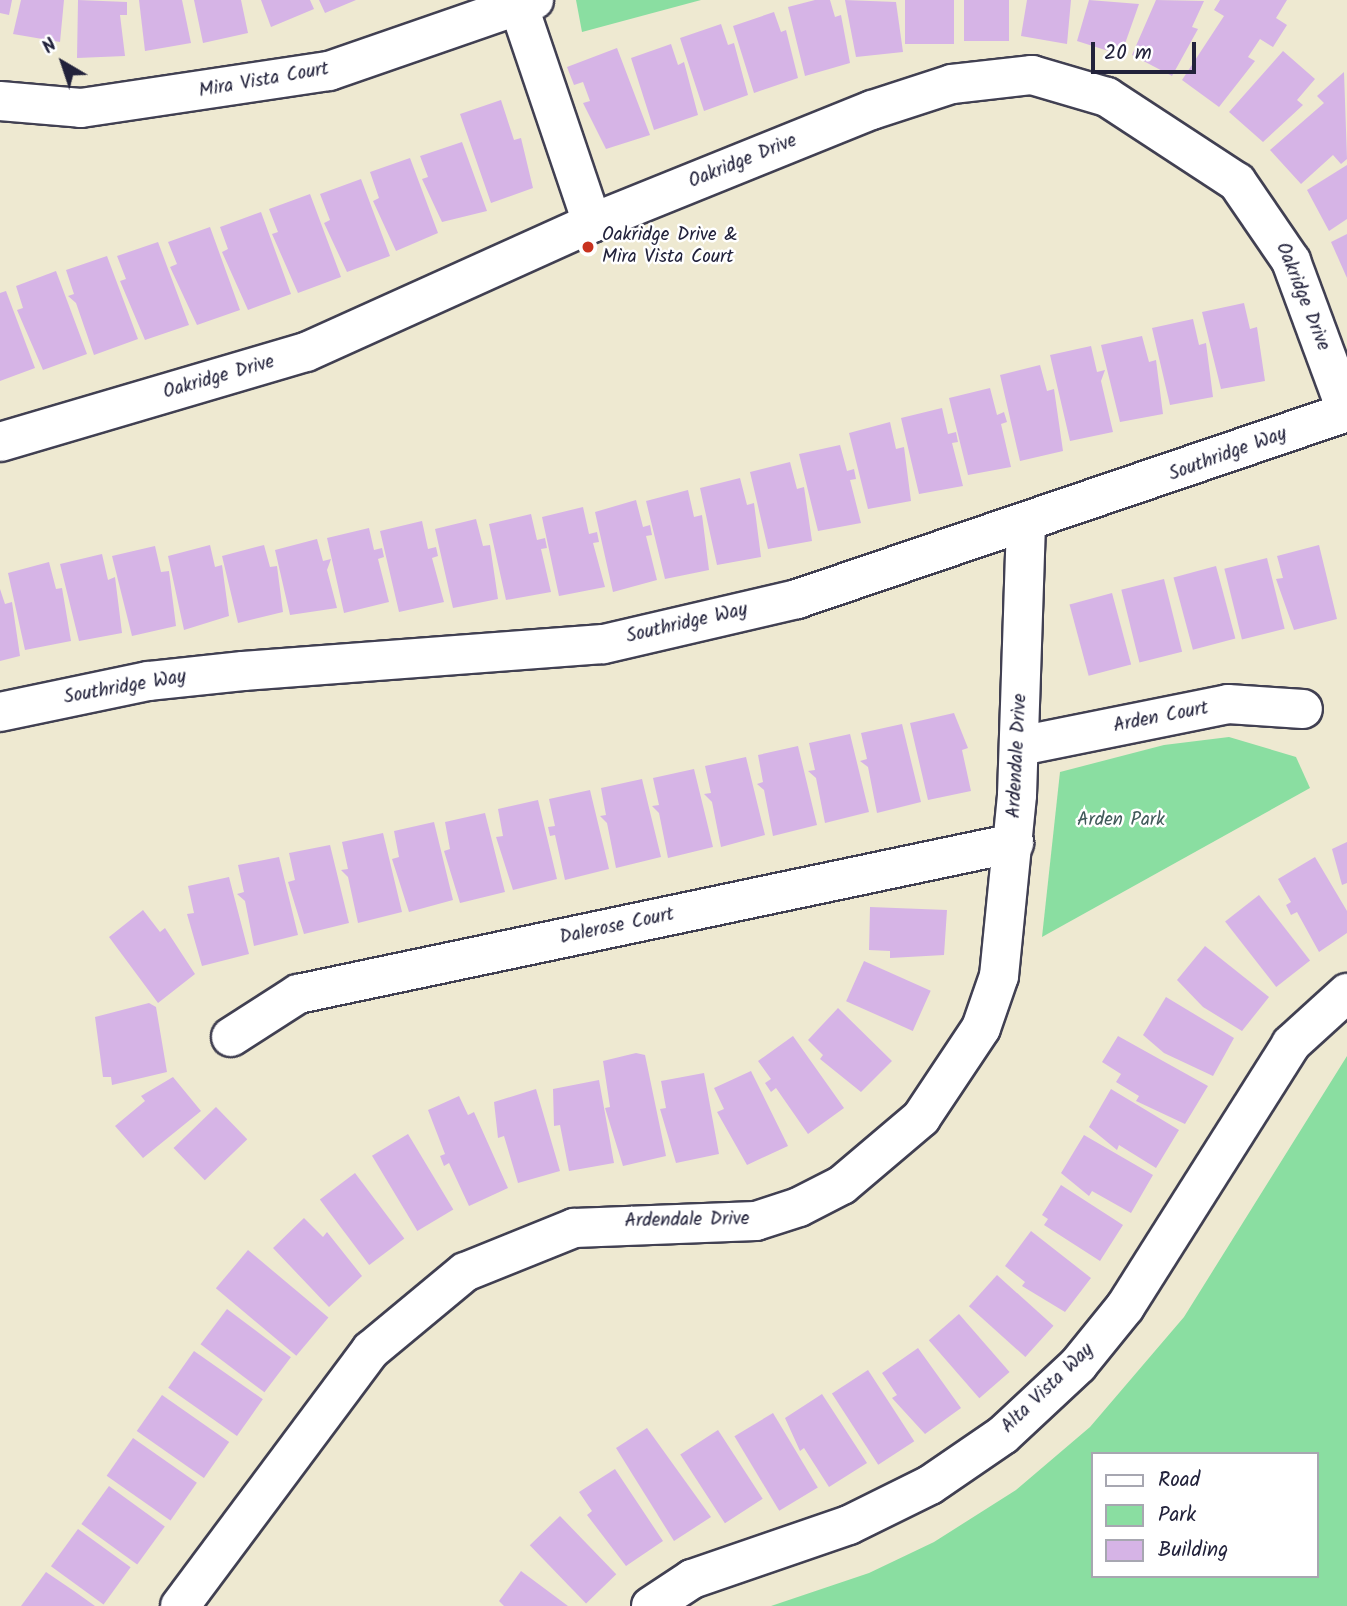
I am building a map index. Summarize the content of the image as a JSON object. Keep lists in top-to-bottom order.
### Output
{
  "streets": {
    "street": [
      "Mira Vista Court",
      "Oakridge Drive",
      "Southridge Way",
      "Arden Court",
      "Ardendale Drive",
      "Dalerose Court",
      "Alta Vista Way"
    ]
  },
  "crossings": [
    ["Mira Vista Court", "Oakridge Drive"],
    ["Oakridge Drive", "Southridge Way"],
    ["Southridge Way", "Ardendale Drive"],
    ["Arden Court", "Ardendale Drive"],
    ["Ardendale Drive", "Dalerose Court"]
  ],
  "parks": ["Arden Park"],
  "places": ["Oakridge Drive & Mira Vista Court"],
  "legend": ["Road", "Park", "Building"],
  "scale_bar": "20 m",
  "north": "top left"
}
